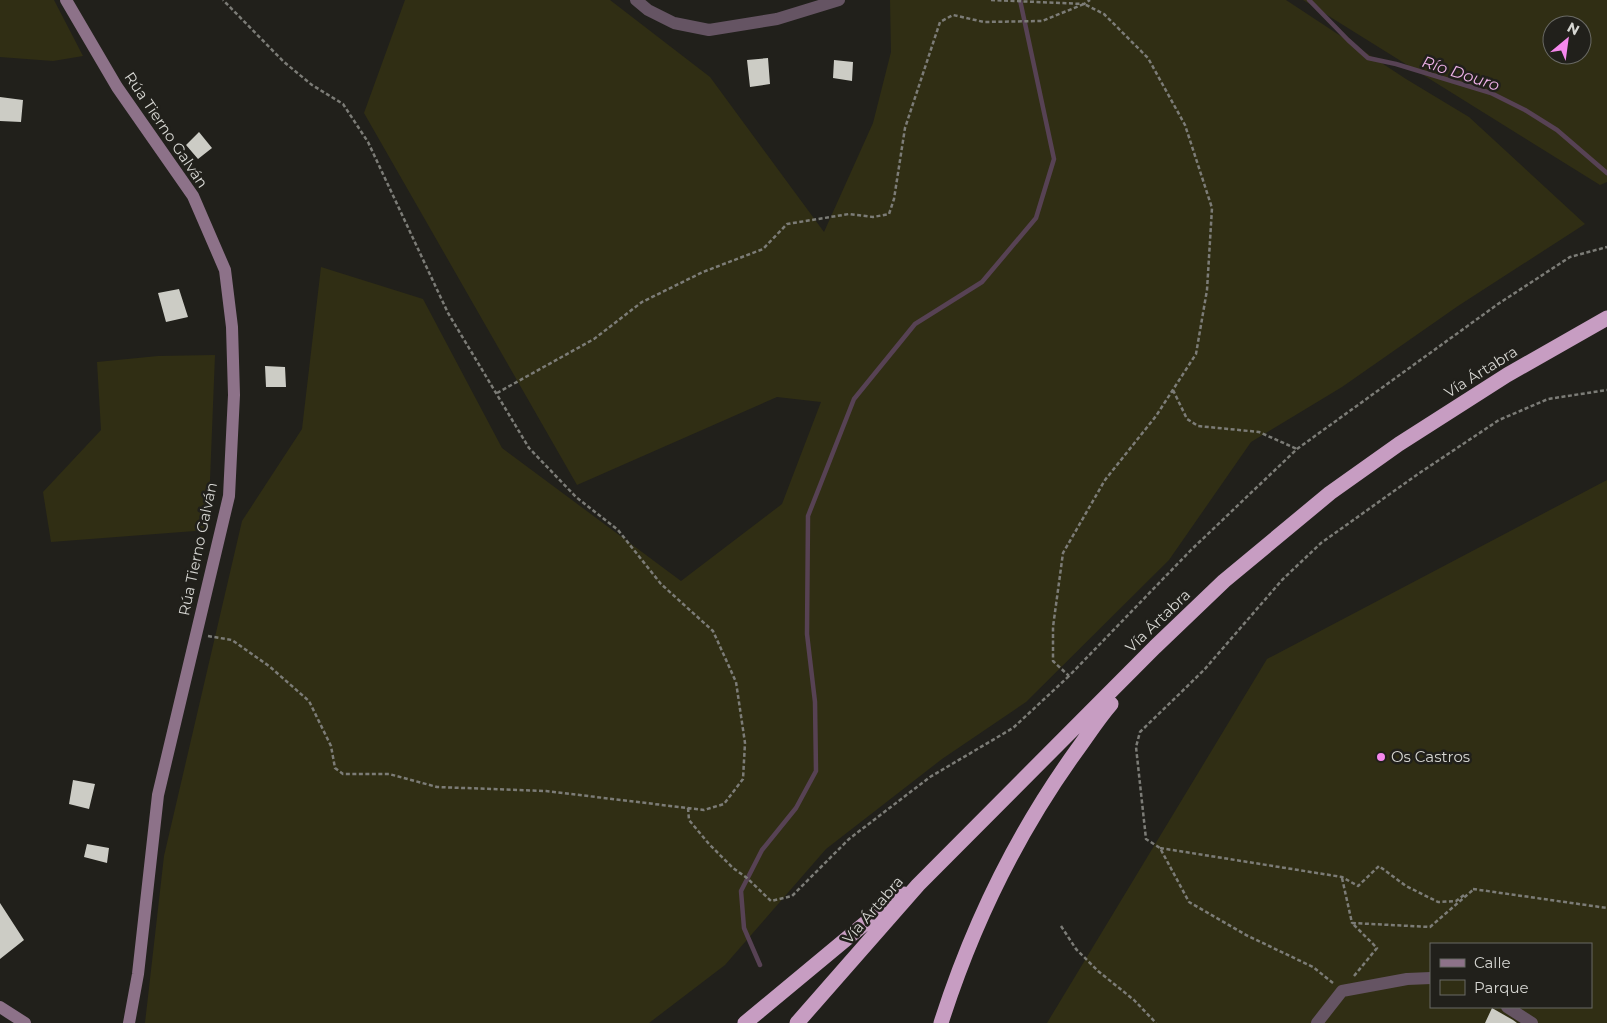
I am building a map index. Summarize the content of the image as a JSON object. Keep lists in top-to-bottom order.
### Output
{
  "streets": {
    "highway": ["Vía Ártabra"],
    "street": ["Rúa Tierno Galván"]
  },
  "water": ["Río Douro"],
  "places": ["Os Castros"],
  "legend": ["Calle", "Parque"],
  "north": "top right"
}
